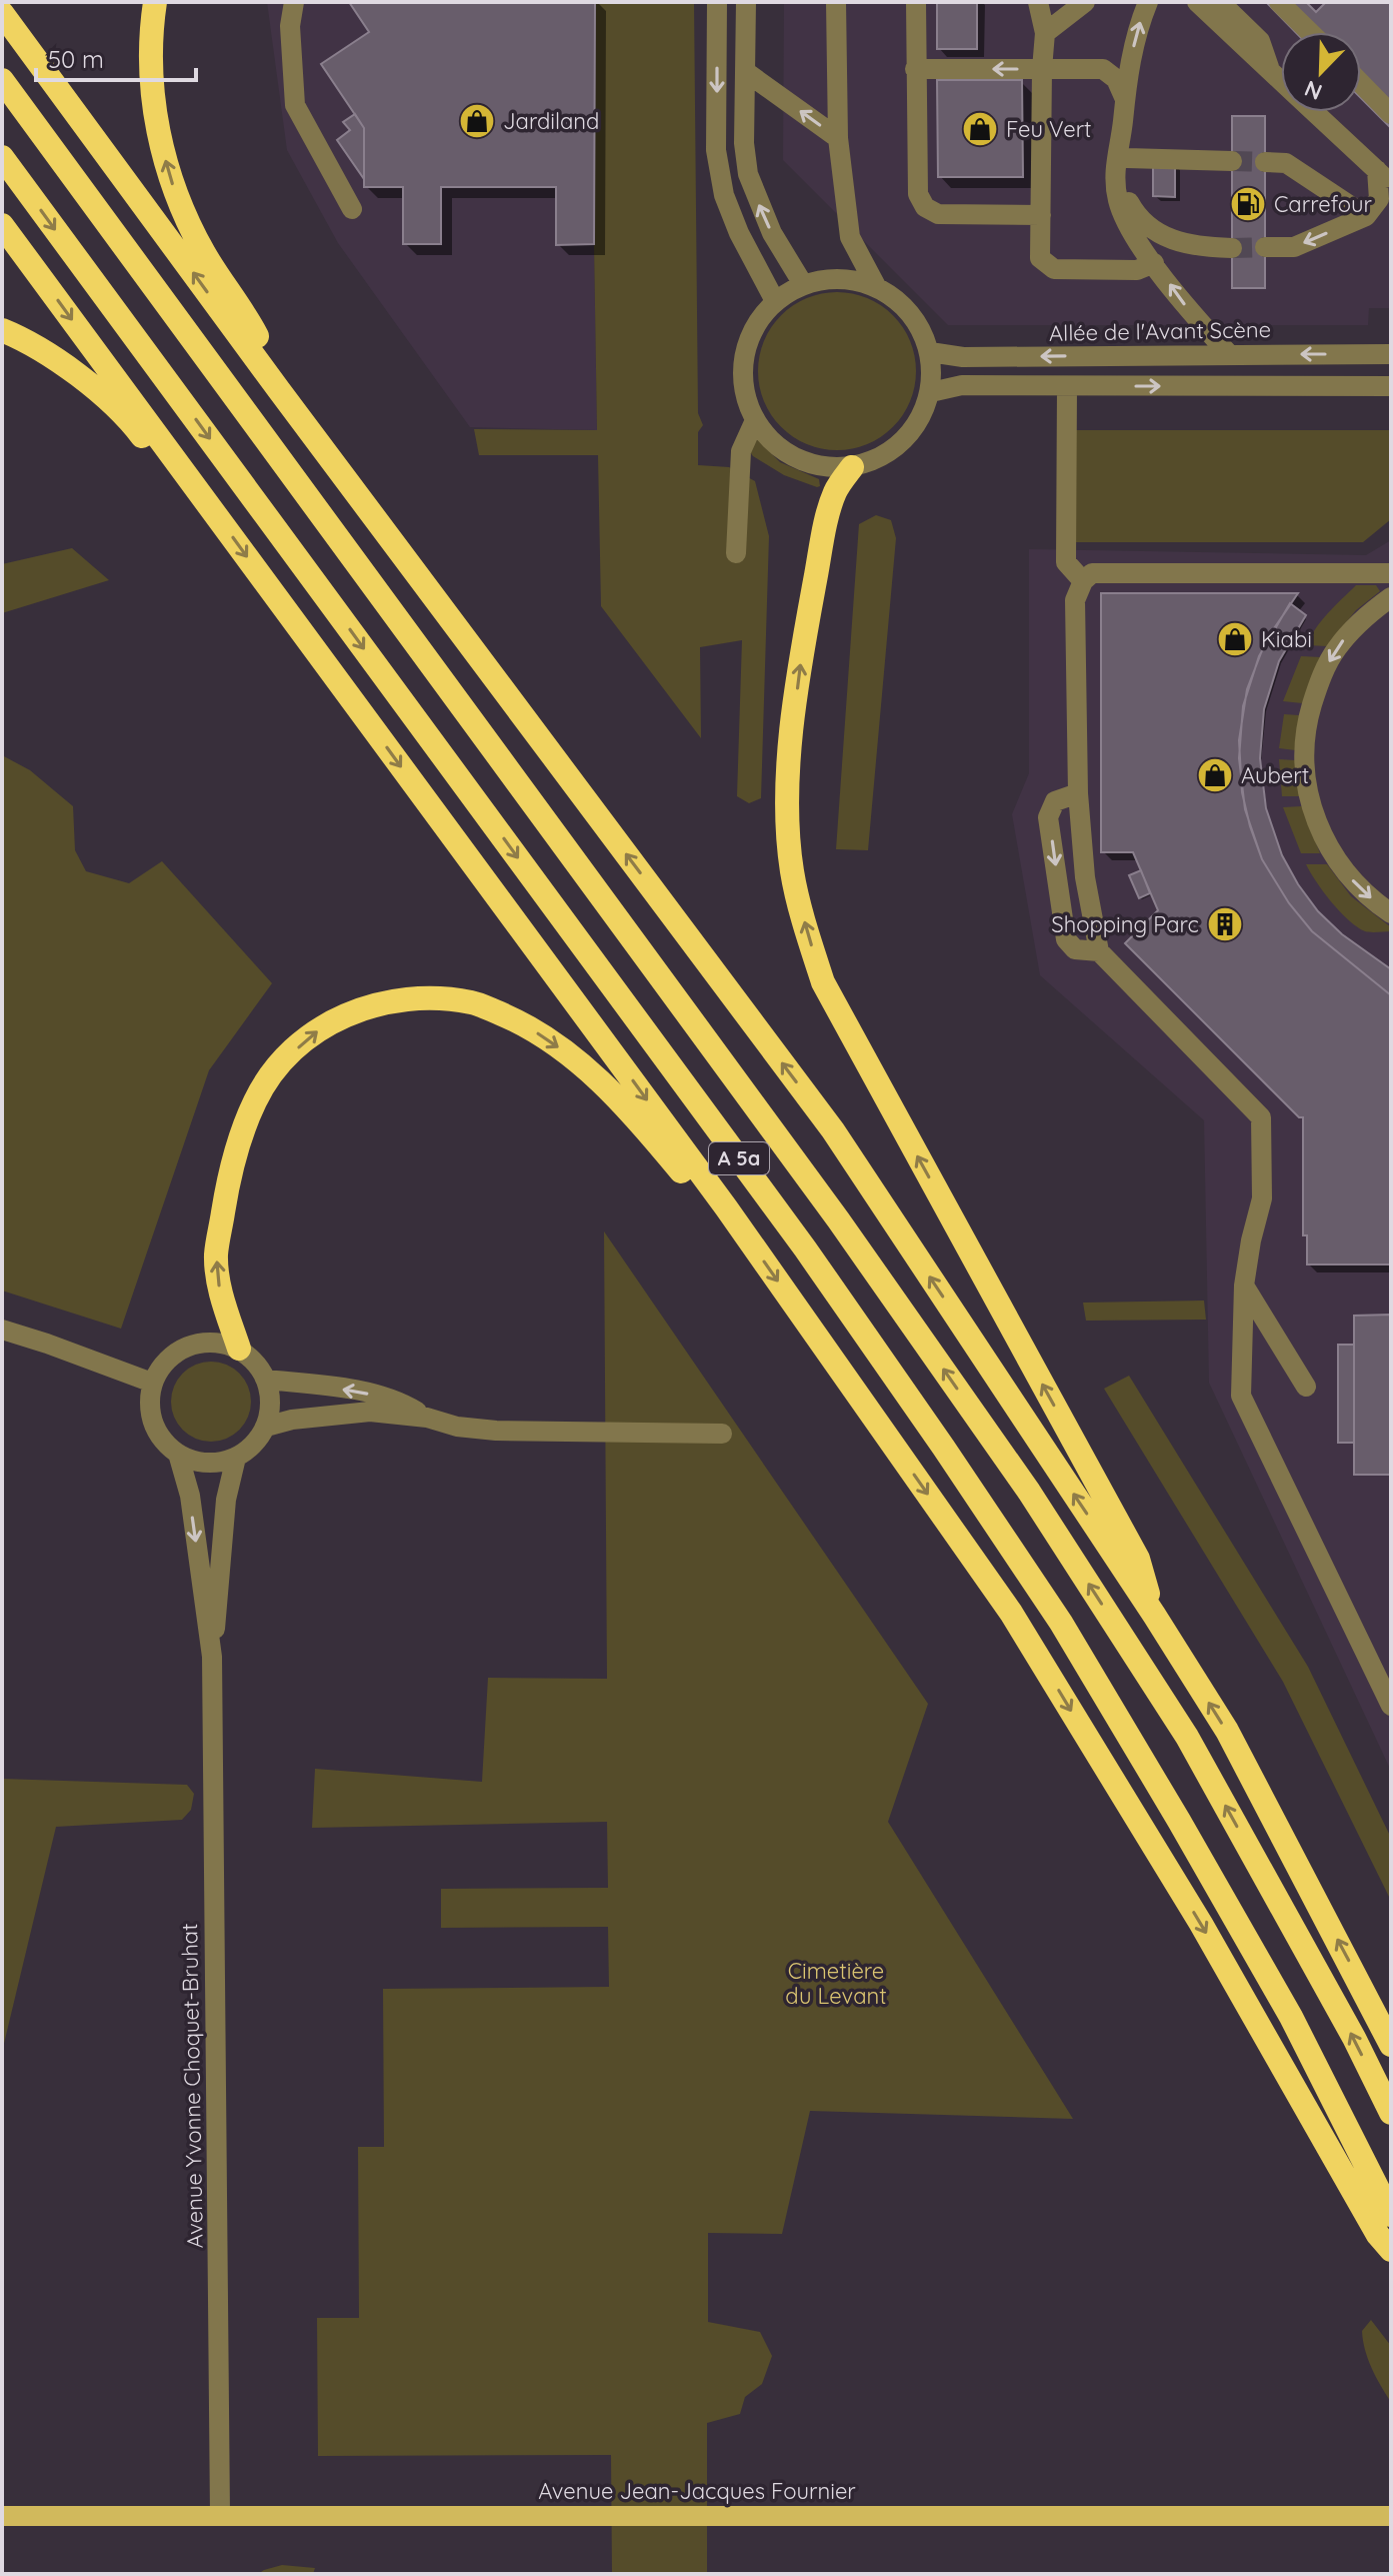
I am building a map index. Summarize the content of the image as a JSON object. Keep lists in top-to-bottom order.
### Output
{
  "streets": {
    "highway": ["A 5a"],
    "main road": ["Avenue Jean-Jacques Fournier"],
    "street": ["Allée de l'Avant Scène", "Avenue Yvonne Choquet-Bruhat"]
  },
  "crossings": [
    ["Avenue Yvonne Choquet-Bruhat", "Avenue Jean-Jacques Fournier"]
  ],
  "parks": ["Cimetière du Levant"],
  "places": {
    "shop": [
      "Jardiland",
      "Feu Vert",
      "Kiabi",
      "Aubert"
    ],
    "fuel station": ["Carrefour"],
    "building": ["Shopping Parc"]
  },
  "scale_bar": "50 m",
  "north": "bottom left"
}
